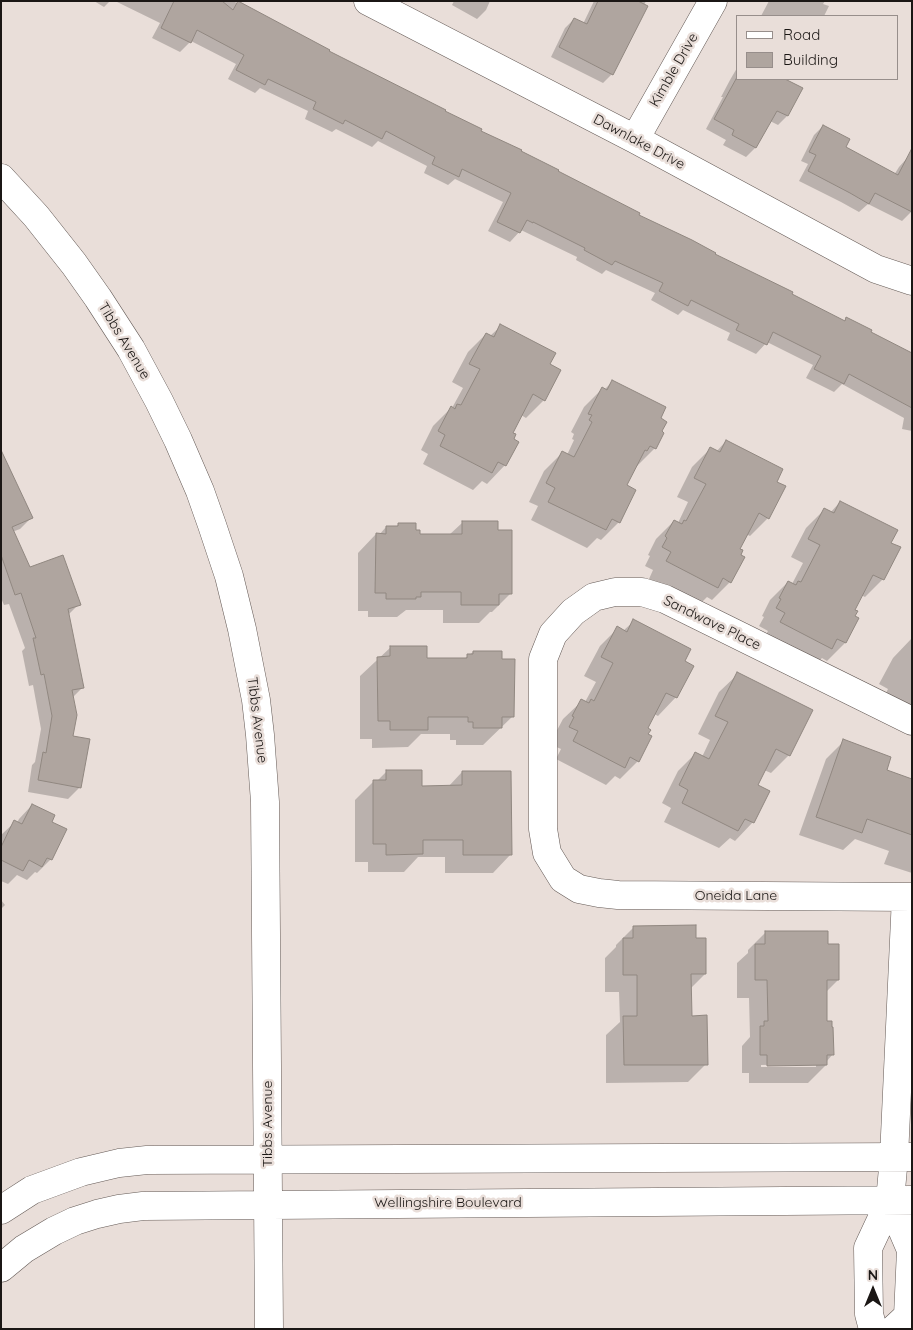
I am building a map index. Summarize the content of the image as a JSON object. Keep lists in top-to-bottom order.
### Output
{
  "streets": {
    "street": [
      "Kimble Drive",
      "Dawnlake Drive",
      "Tibbs Avenue",
      "Sandwave Place",
      "Oneida Lane",
      "Wellingshire Boulevard"
    ]
  },
  "crossings": [
    ["Kimble Drive", "Dawnlake Drive"],
    ["Tibbs Avenue", "Wellingshire Boulevard"],
    ["Sandwave Place", "Oneida Lane"]
  ],
  "legend": ["Road", "Building"],
  "north": "top"
}
